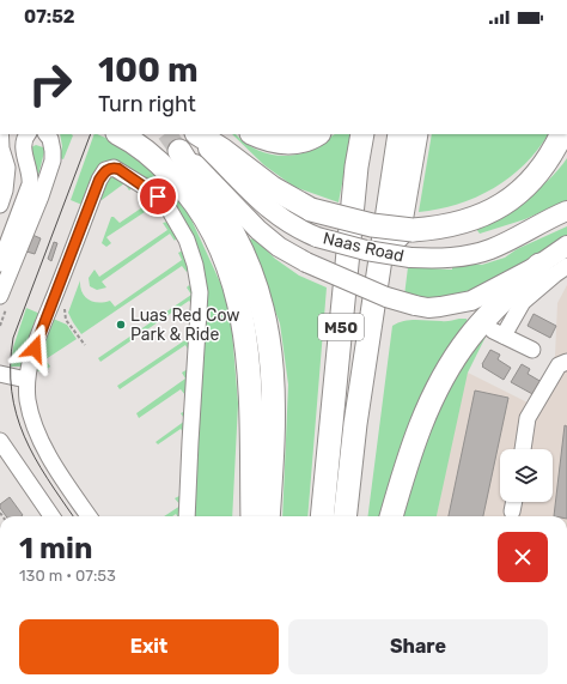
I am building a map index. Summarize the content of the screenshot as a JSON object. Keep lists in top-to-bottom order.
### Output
{
  "streets": {
    "highway": ["M50"],
    "main road": ["Naas Road"]
  },
  "places": ["Luas Red Cow Park & Ride"],
  "page": {
    "status": "07:52",
    "turn": ["100 m", "Turn right"],
    "heading": ["1 min", "130 m · 07:53"],
    "buttons": ["Exit", "Share"]
  }
}
